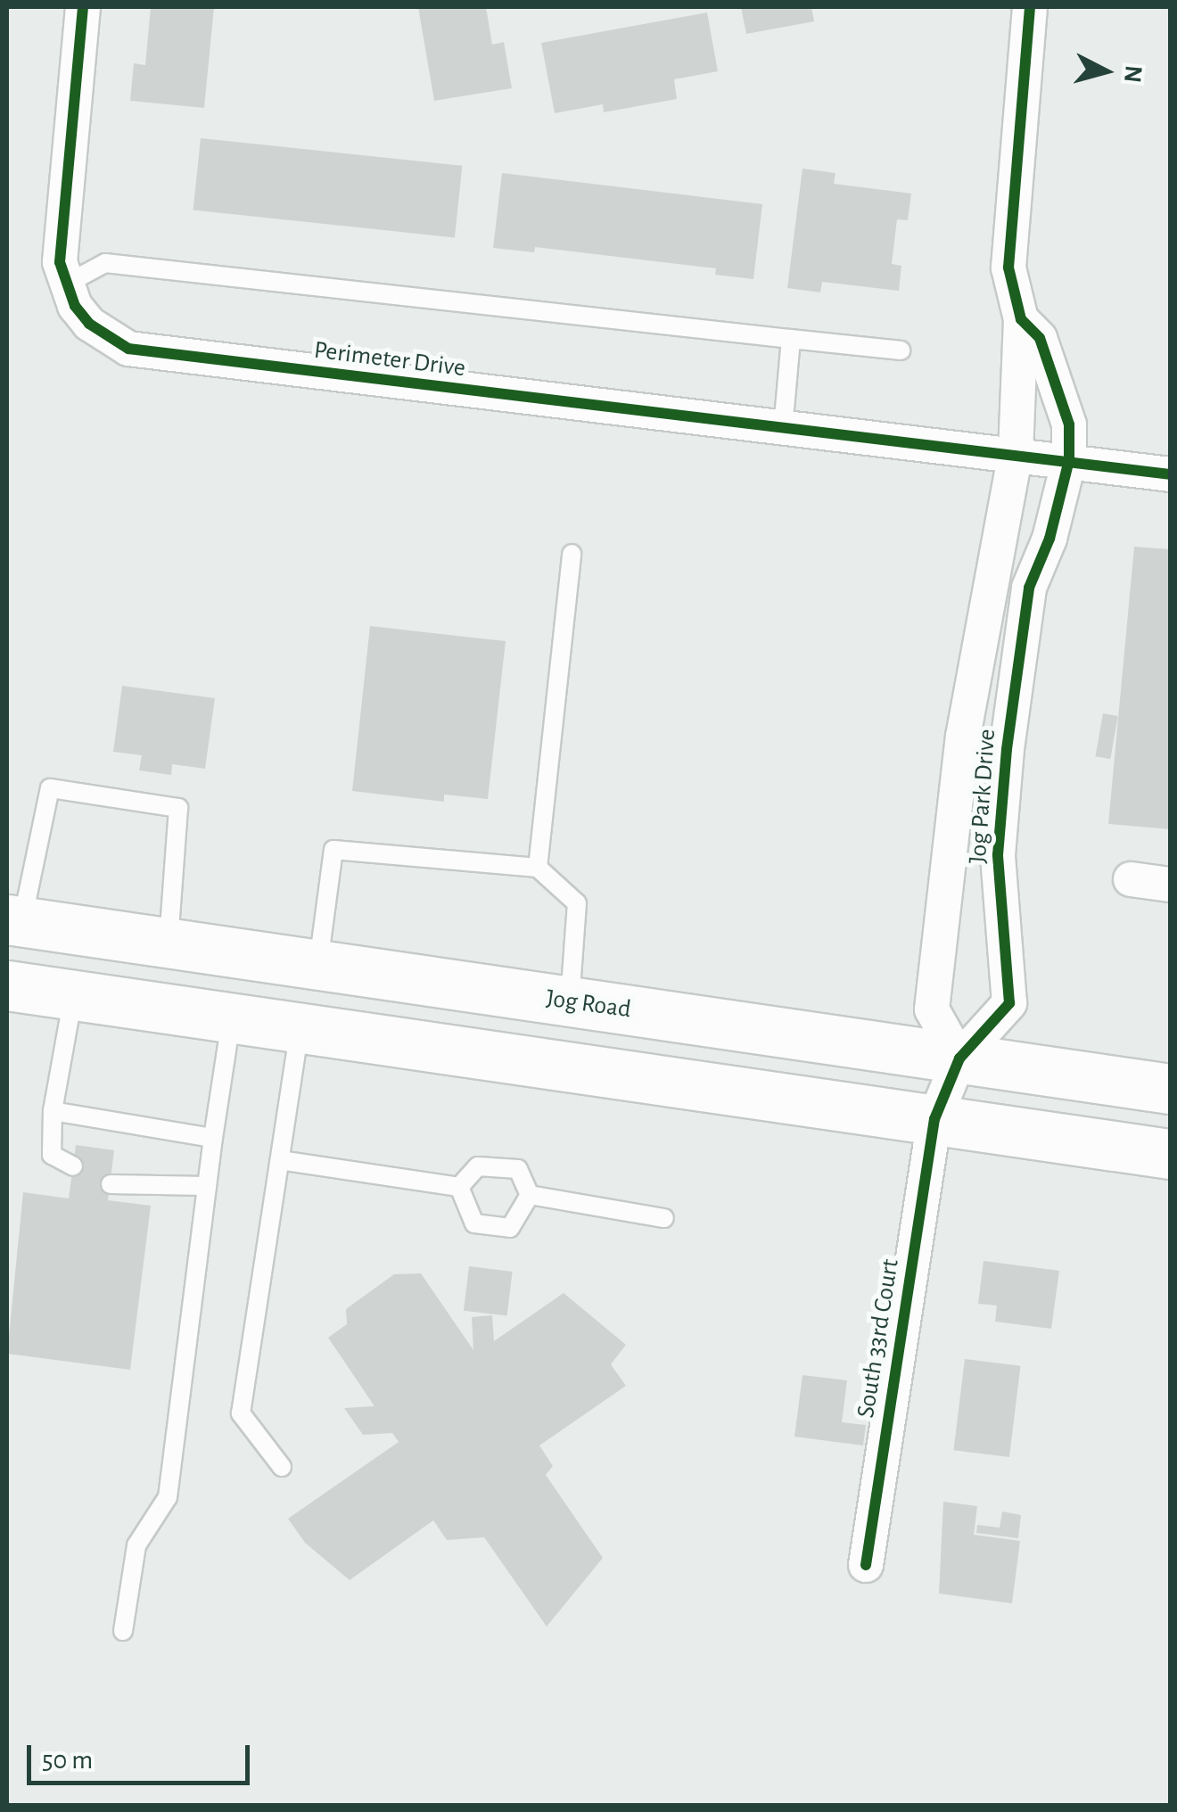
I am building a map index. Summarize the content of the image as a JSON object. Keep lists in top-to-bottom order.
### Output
{
  "streets": {
    "main road": ["Jog Road"],
    "street": ["Perimeter Drive", "Jog Park Drive", "South 33rd Court"]
  },
  "crossings": [
    ["Perimeter Drive", "Jog Park Drive"],
    ["Jog Park Drive", "Jog Road"],
    ["Jog Park Drive", "South 33rd Court"]
  ],
  "scale_bar": "50 m",
  "north": "right"
}
